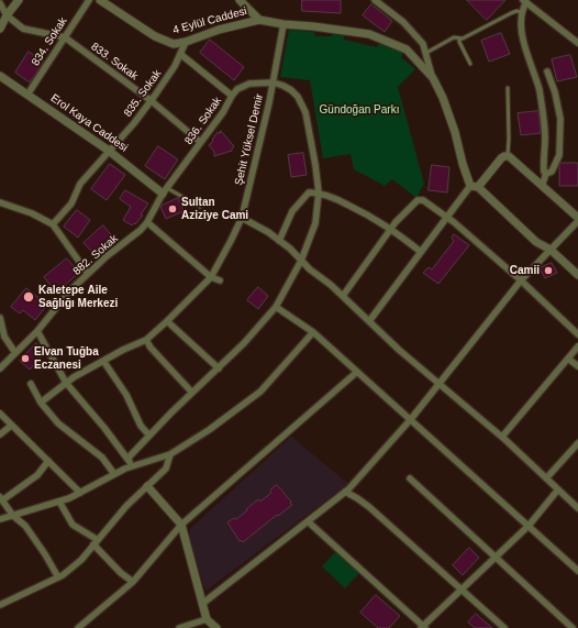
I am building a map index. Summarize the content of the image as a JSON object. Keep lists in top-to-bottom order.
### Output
{
  "streets": {
    "street": [
      "4 Eylül Caddesi",
      "834. Sokak",
      "833. Sokak",
      "835. Sokak",
      "836. Sokak",
      "Erol Kaya Caddesi",
      "Şehit Yüksel Demir",
      "882. Sokak"
    ]
  },
  "crossings": [
    ["4 Eylül Caddesi", "835. Sokak"],
    ["834. Sokak", "833. Sokak"],
    ["834. Sokak", "Erol Kaya Caddesi"],
    ["833. Sokak", "835. Sokak"],
    ["833. Sokak", "836. Sokak"],
    ["835. Sokak", "Erol Kaya Caddesi"],
    ["836. Sokak", "Erol Kaya Caddesi"],
    ["836. Sokak", "Şehit Yüksel Demir"],
    ["836. Sokak", "882. Sokak"],
    ["Erol Kaya Caddesi", "882. Sokak"]
  ],
  "parks": ["Gündoğan Parkı"],
  "places": [
    "Sultan Aziziye Cami",
    "Camii",
    "Kaletepe Aile Sağlığı Merkezi",
    "Elvan Tuğba Eczanesi"
  ]
}
